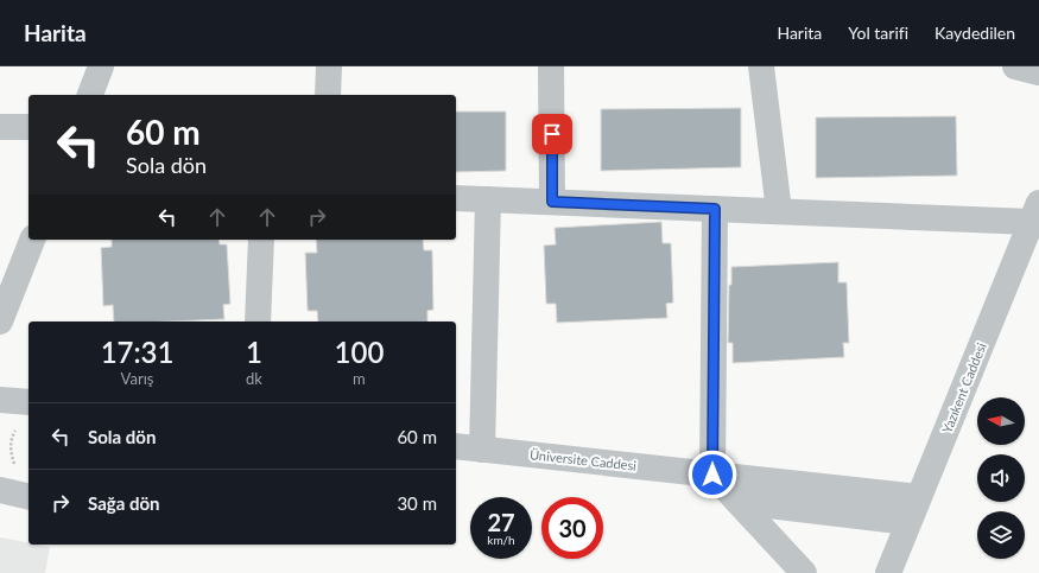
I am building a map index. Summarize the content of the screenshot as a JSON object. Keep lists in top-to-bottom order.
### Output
{
  "streets": {
    "street": ["Yazıkent Caddesi", "Üniversite Caddesi"]
  },
  "crossings": [
    ["Yazıkent Caddesi", "Üniversite Caddesi"]
  ],
  "north": "left",
  "page": {
    "header": "Harita",
    "nav": ["Harita", "Yol tarifi", "Kaydedilen"],
    "turn": ["60 m", "Sola dön"],
    "eta": [
      "17:31",
      "Varış",
      "1",
      "dk",
      "100",
      "m"
    ],
    "list": [
      {
        "name": "Sola dön",
        "value": "60 m"
      },
      {
        "name": "Sağa dön",
        "value": "30 m"
      }
    ],
    "speed": "27 km/h",
    "limit": "30"
  }
}
